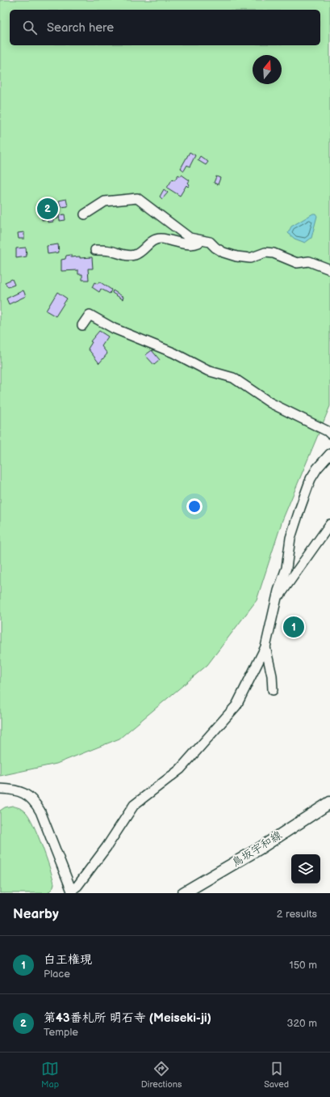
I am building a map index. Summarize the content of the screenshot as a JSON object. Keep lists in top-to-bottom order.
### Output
{
  "streets": {
    "main road": ["鳥坂宇和線"]
  },
  "north": "top",
  "page": {
    "search": "Search here",
    "pins": ["2", "1"],
    "heading": ["Nearby", "2 results"],
    "list": [
      {
        "mark": "1",
        "name": "白王権現",
        "note": "Place",
        "value": "150 m"
      },
      {
        "mark": "2",
        "name": "第43番札所 明石寺 (Meiseki-ji)",
        "note": "Temple",
        "value": "320 m"
      }
    ],
    "nav": ["Map", "Directions", "Saved"]
  }
}
